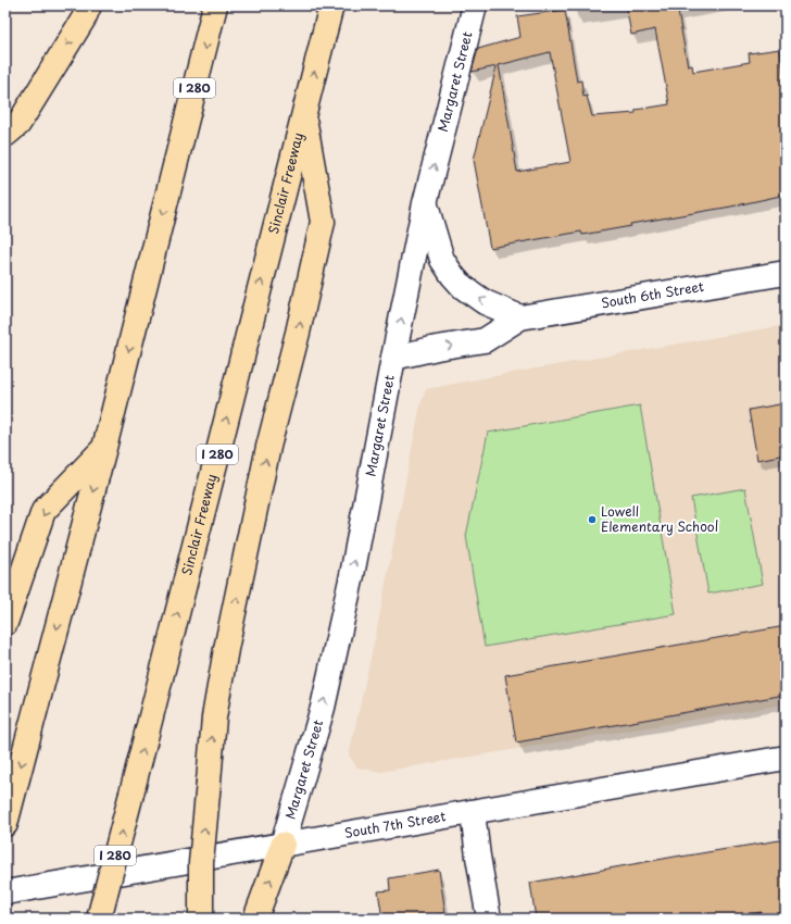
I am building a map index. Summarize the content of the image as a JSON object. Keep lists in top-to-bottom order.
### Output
{
  "streets": {
    "highway": ["I 280", "Sinclair Freeway"],
    "street": ["Margaret Street", "South 6th Street", "South 7th Street"]
  },
  "crossings": [
    ["Margaret Street", "South 6th Street"],
    ["Margaret Street", "South 7th Street"]
  ],
  "one_way": ["Margaret Street"],
  "places": ["Lowell Elementary School"]
}
